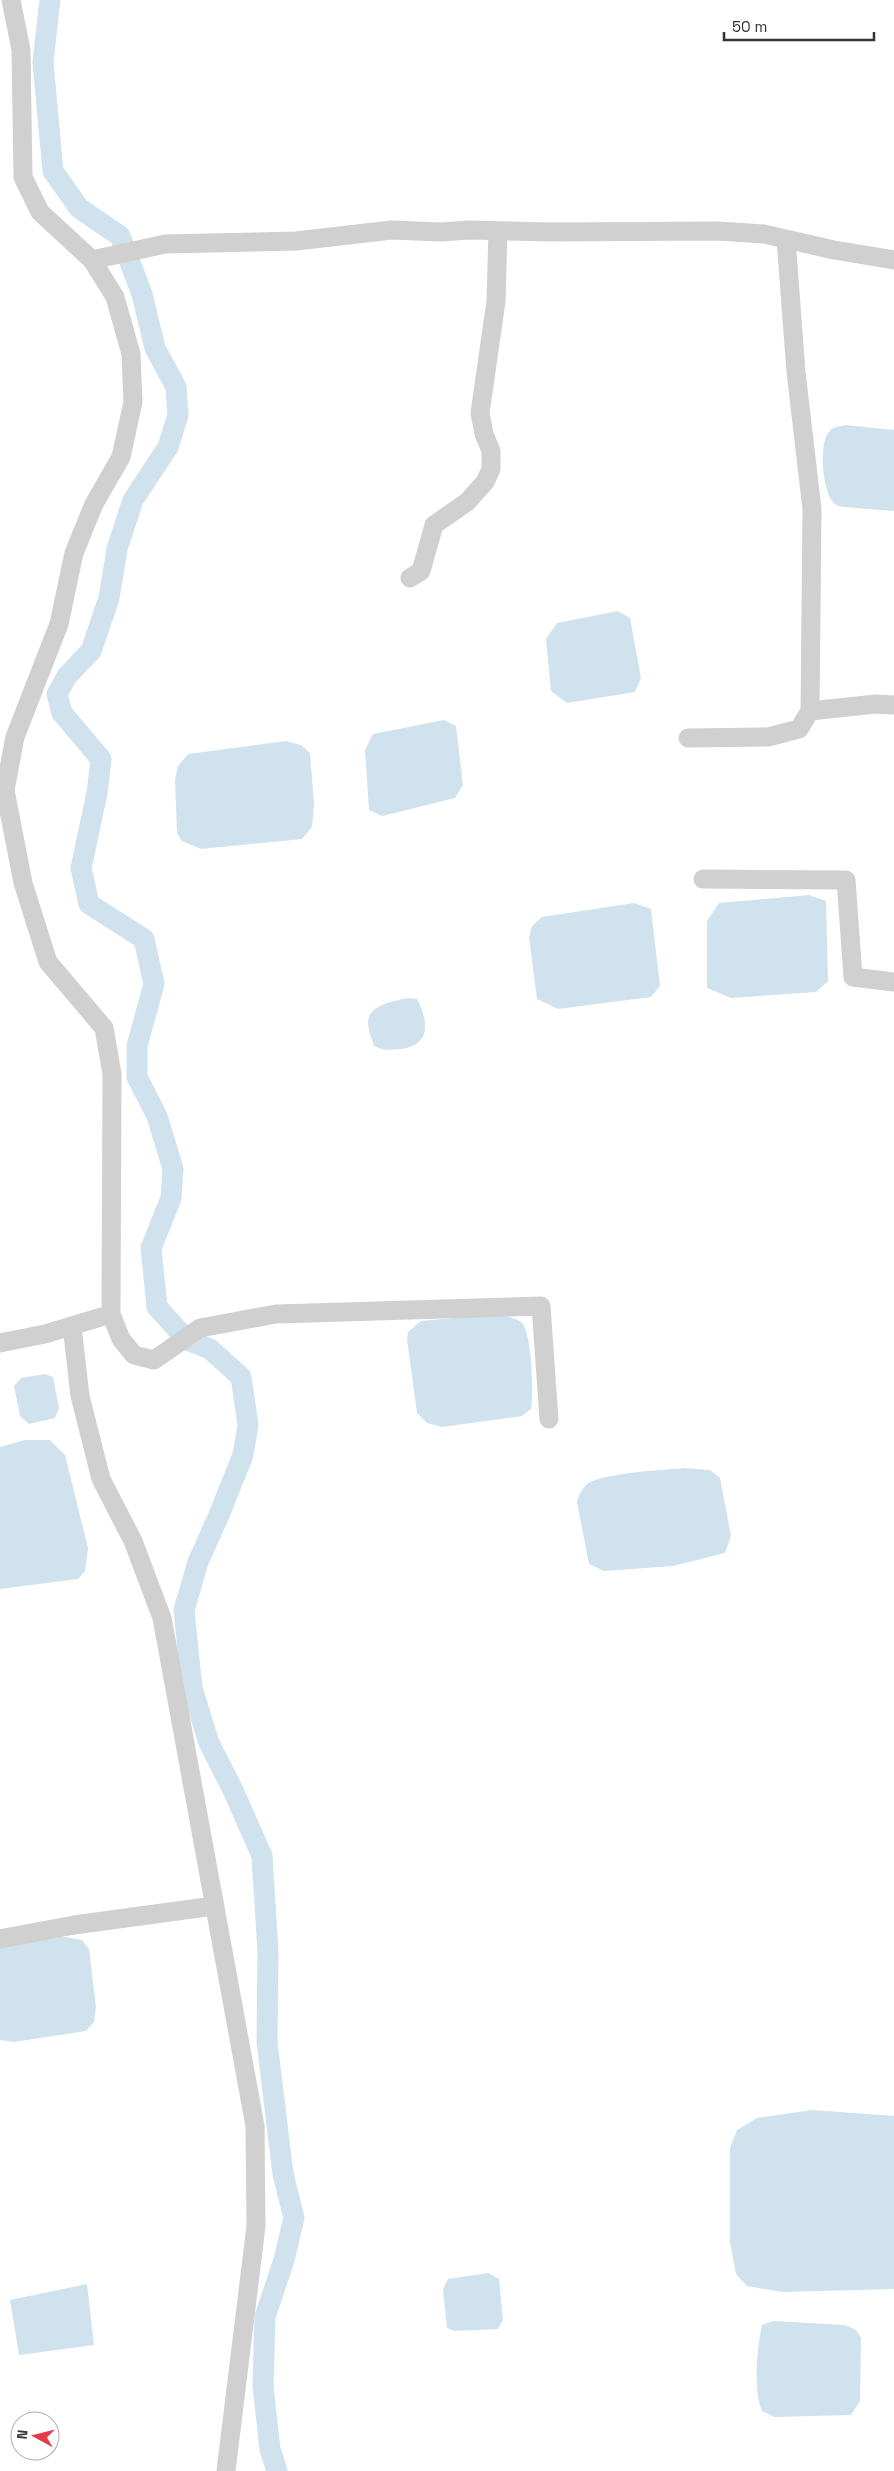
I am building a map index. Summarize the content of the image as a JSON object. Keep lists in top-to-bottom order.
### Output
{
  "scale_bar": "50 m",
  "north": "left"
}
